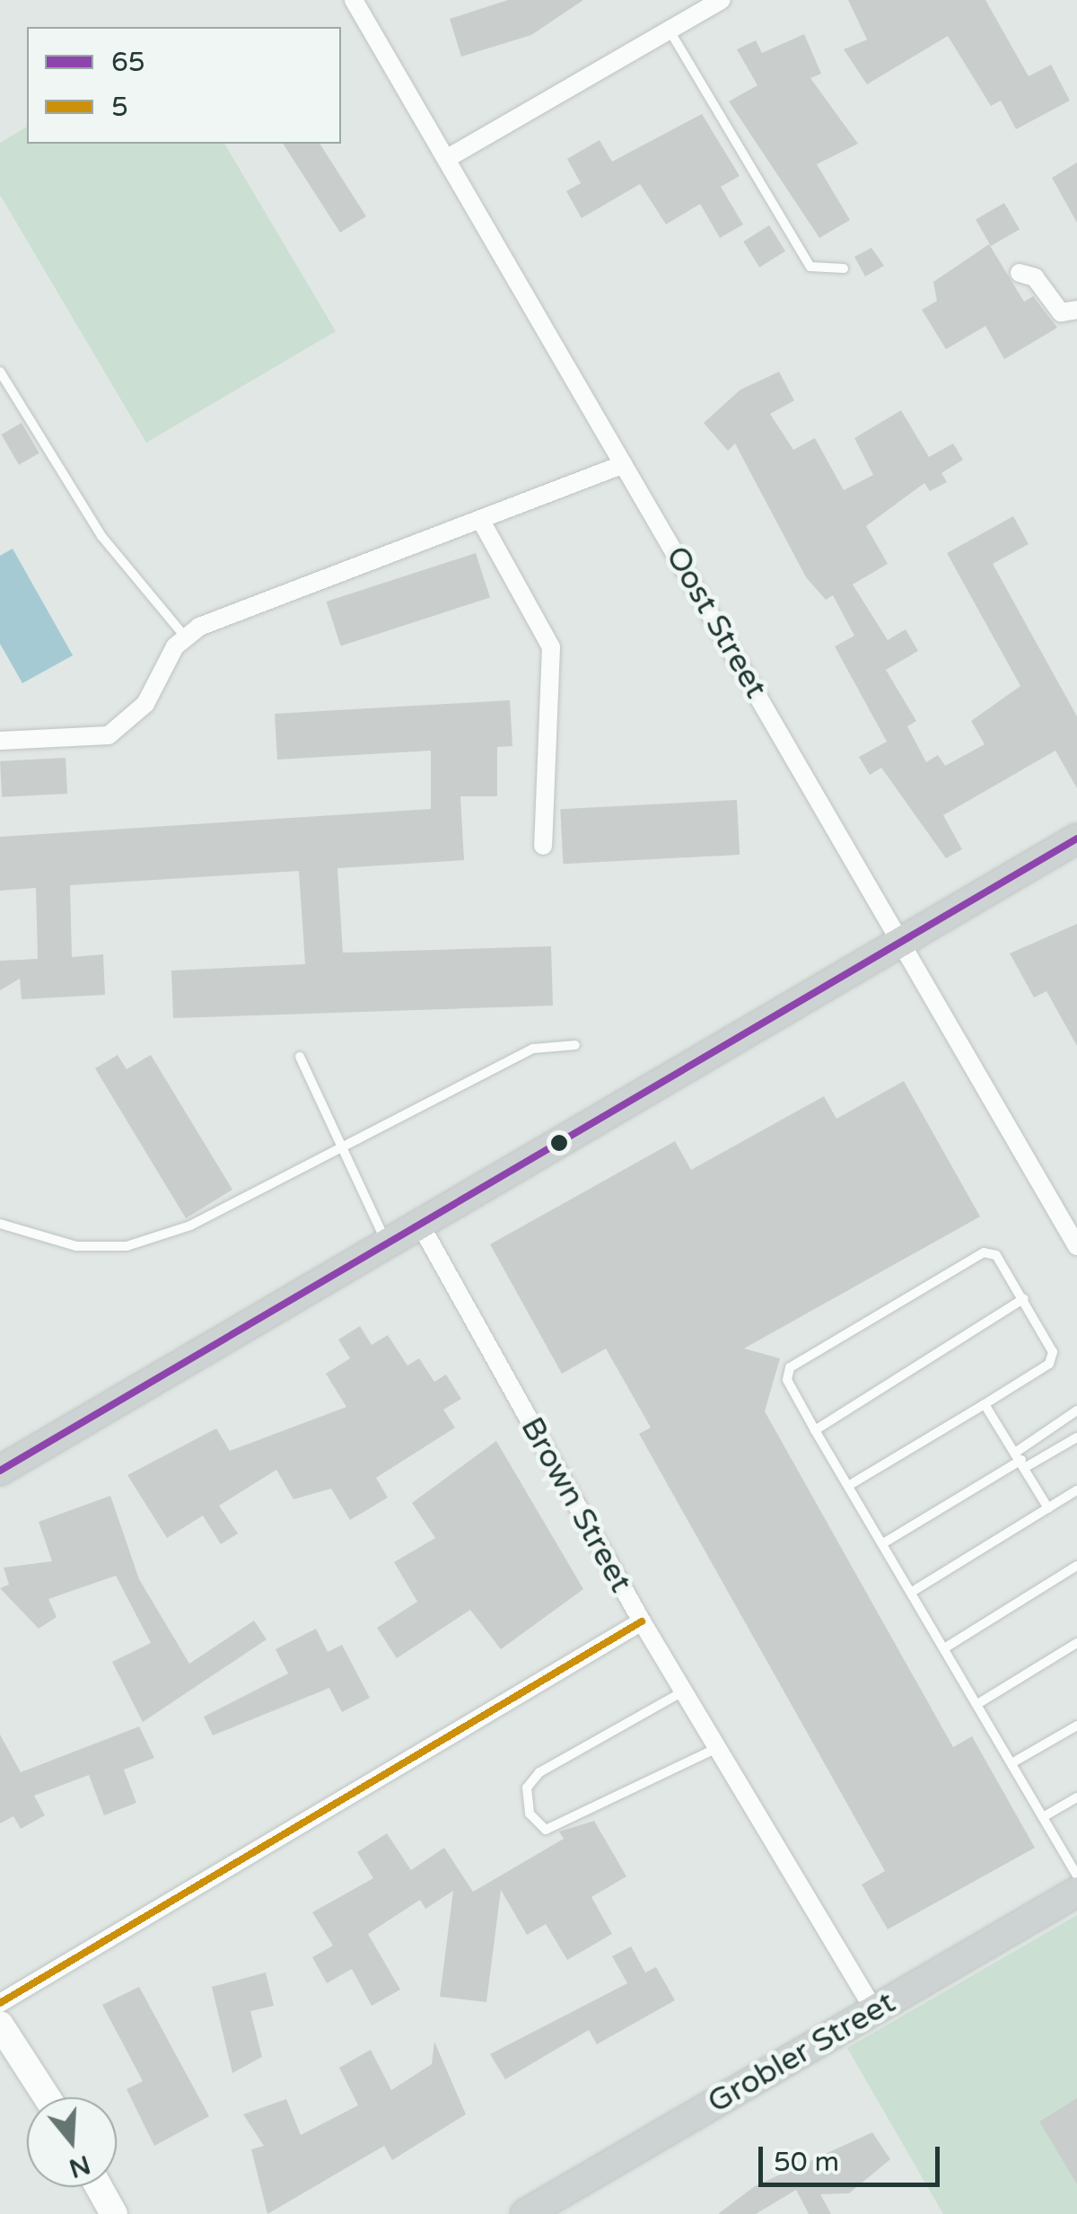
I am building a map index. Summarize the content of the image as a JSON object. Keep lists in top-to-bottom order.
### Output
{
  "streets": {
    "main road": ["Grobler Street"],
    "street": ["Oost Street", "Brown Street"]
  },
  "crossings": [
    ["Brown Street", "Grobler Street"]
  ],
  "lines": ["transit line 65", "transit line 5"],
  "legend": ["65", "5"],
  "scale_bar": "50 m",
  "north": "bottom"
}
